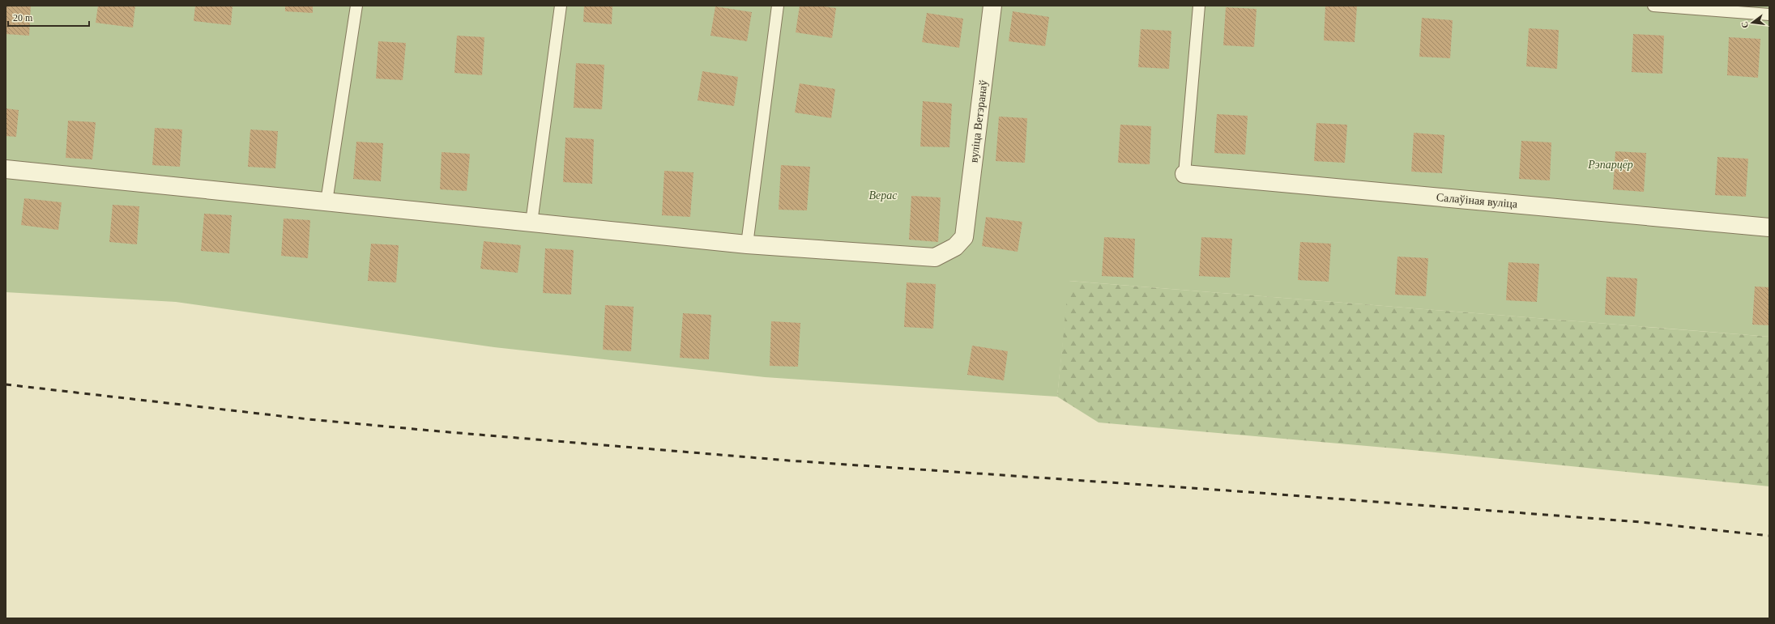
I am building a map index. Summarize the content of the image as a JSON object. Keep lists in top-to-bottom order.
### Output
{
  "streets": {
    "street": ["вуліца Ветэранаў", "Салаўіная вуліца"]
  },
  "parks": ["Рэпарцёр", "Верас"],
  "scale_bar": "20 m",
  "north": "left"
}
